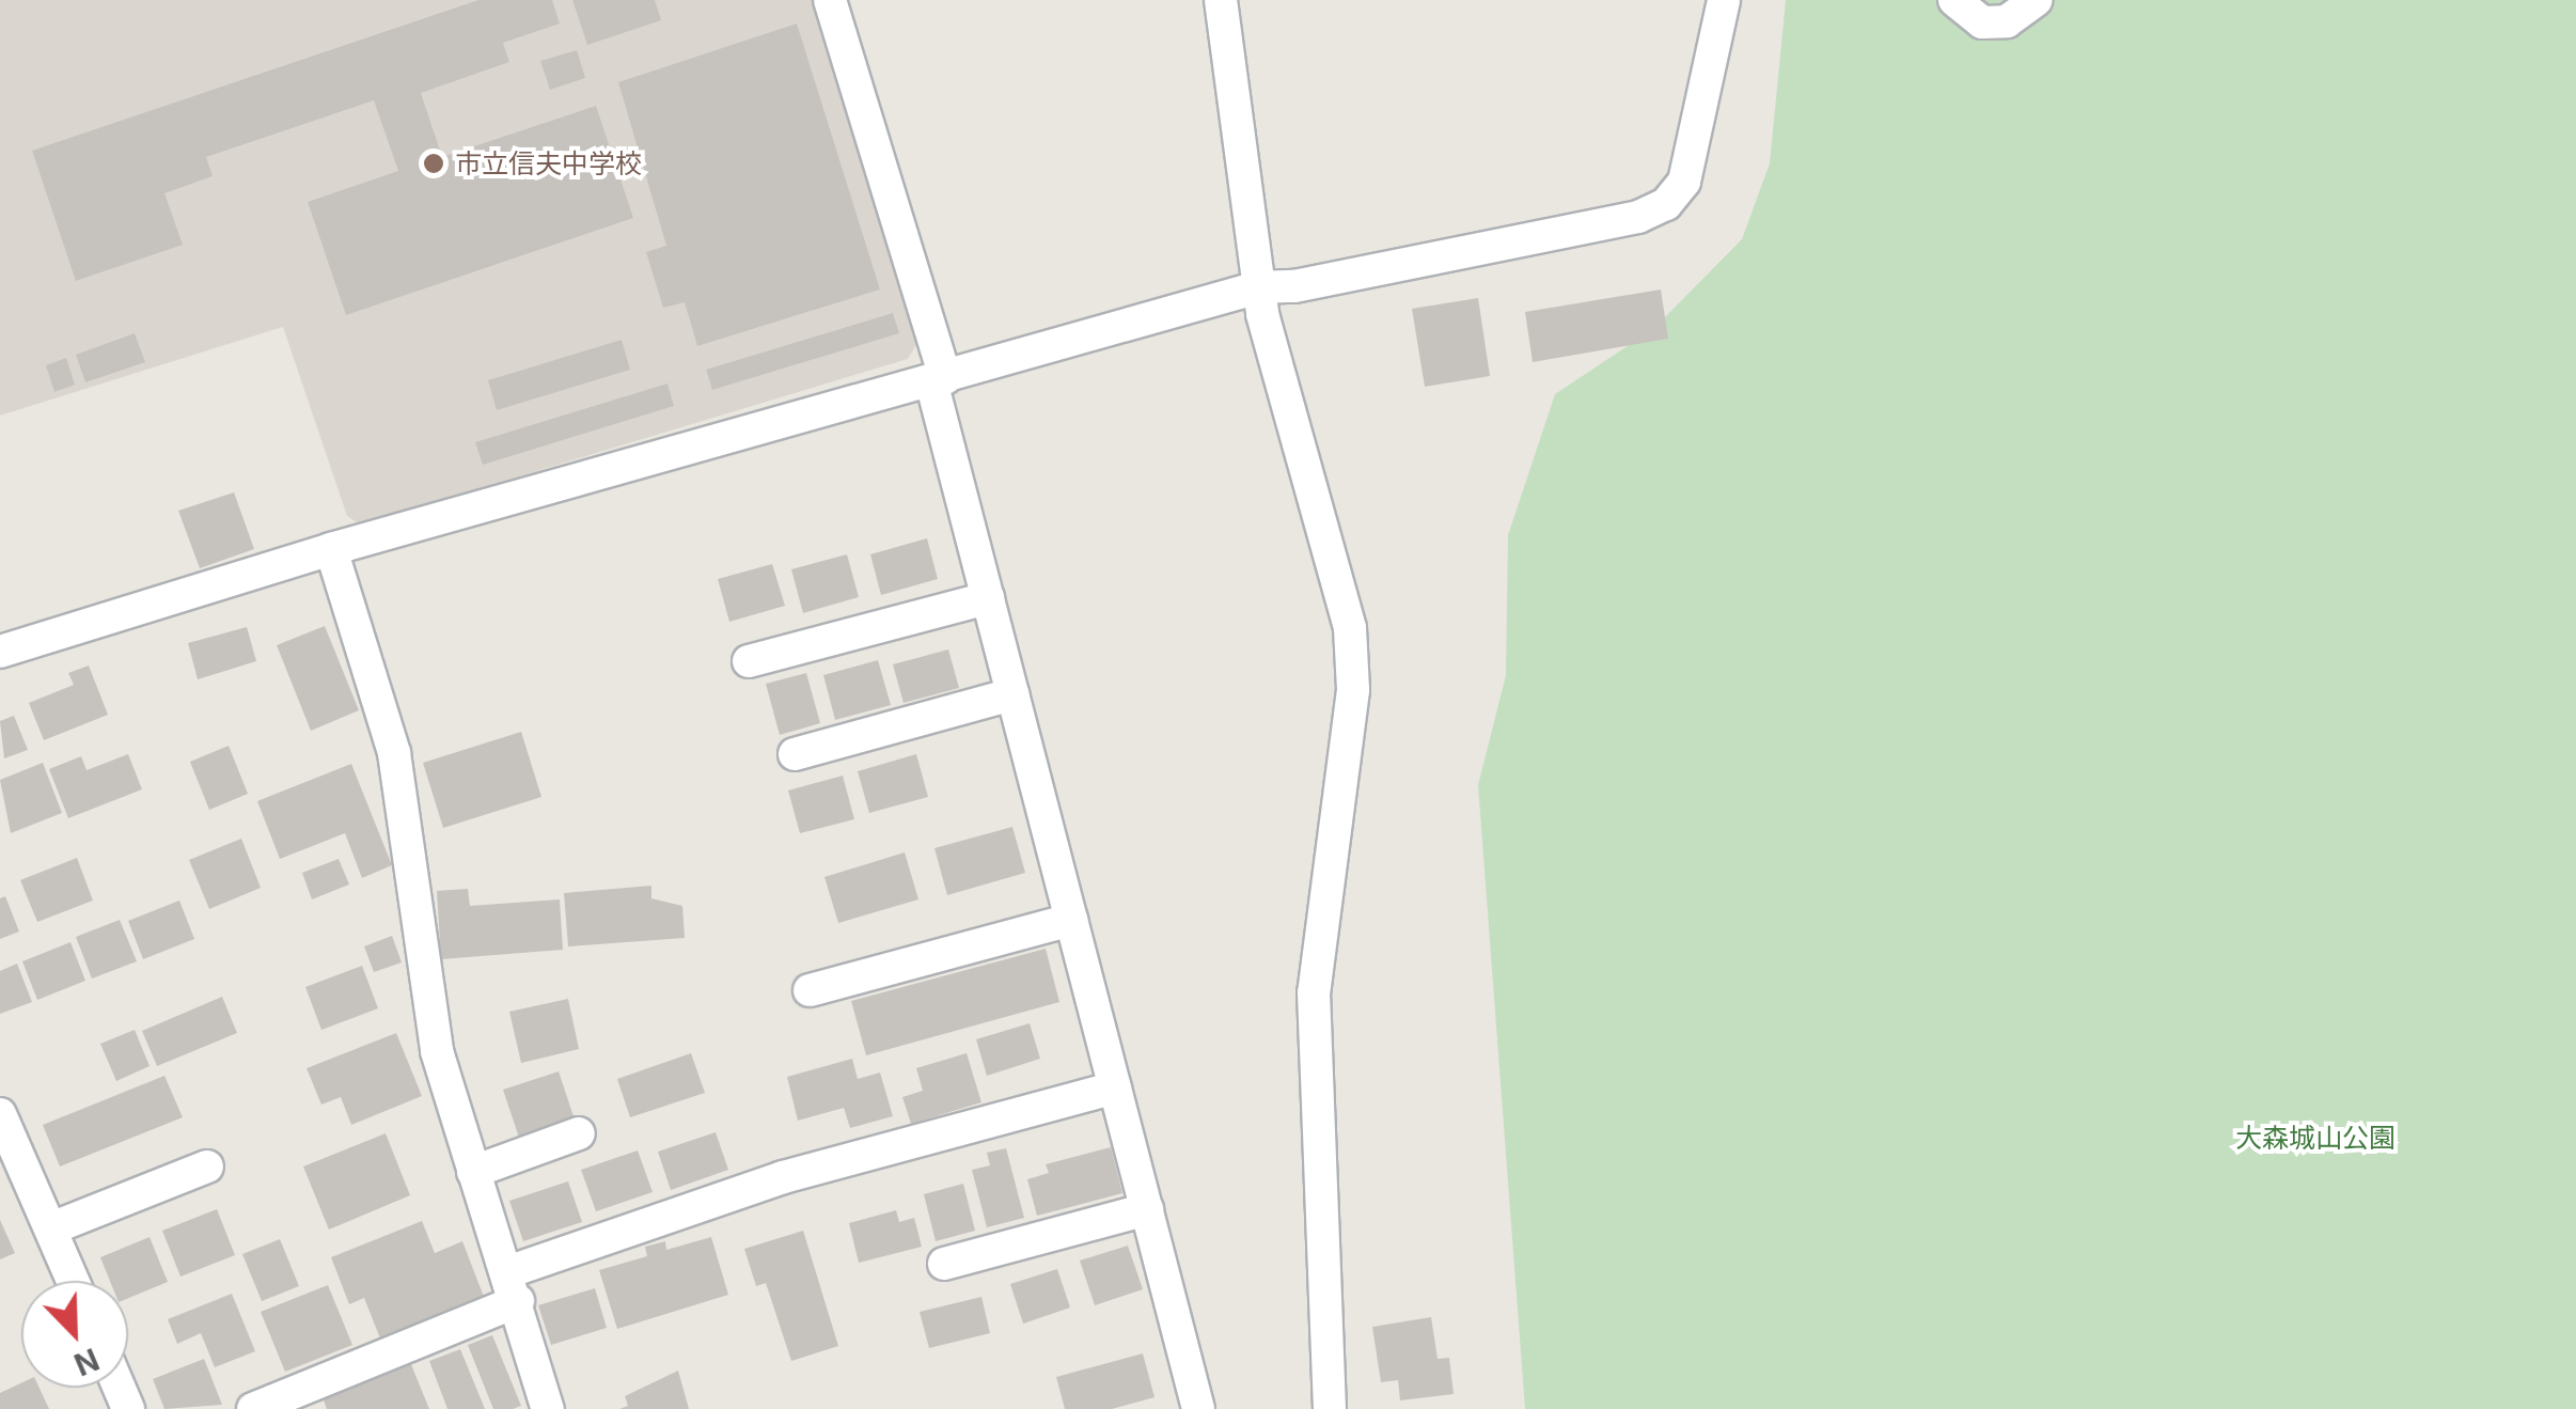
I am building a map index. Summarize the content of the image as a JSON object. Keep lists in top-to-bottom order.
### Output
{
  "parks": ["大森城山公園"],
  "places": ["市立信夫中学校"],
  "north": "bottom right"
}
